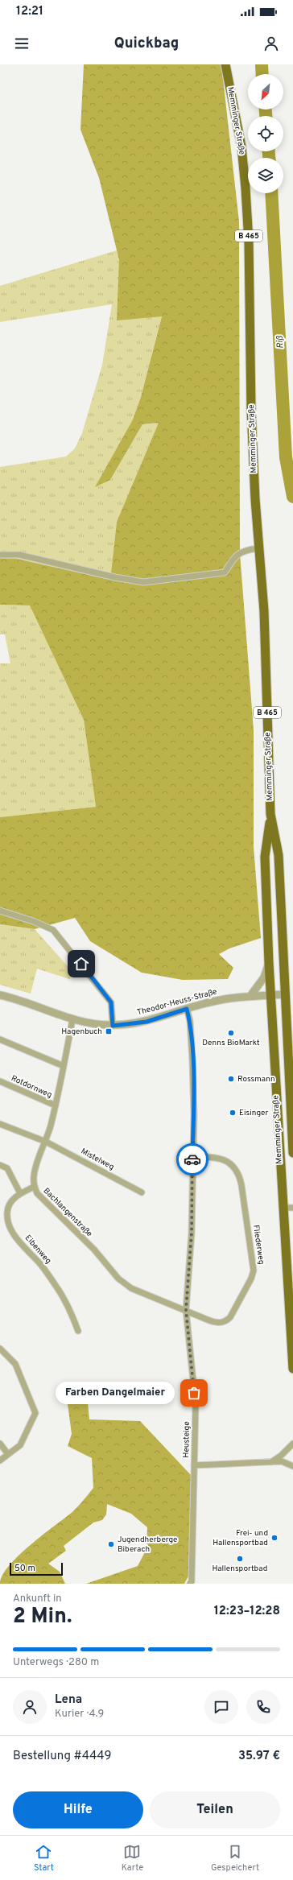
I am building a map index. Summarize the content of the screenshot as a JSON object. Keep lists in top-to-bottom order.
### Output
{
  "streets": {
    "main road": ["Memminger Straße", "B 465"],
    "street": [
      "Theodor-Heuss-Straße",
      "Rotdornweg",
      "Mistelweg",
      "Bachlangenstraße",
      "Fliederweg",
      "Eibenweg",
      "Heusteige"
    ]
  },
  "crossings": [
    ["Memminger Straße", "Theodor-Heuss-Straße"],
    ["Theodor-Heuss-Straße", "Bachlangenstraße"],
    ["Theodor-Heuss-Straße", "Heusteige"],
    ["Rotdornweg", "Bachlangenstraße"],
    ["Mistelweg", "Bachlangenstraße"],
    ["Bachlangenstraße", "Fliederweg"],
    ["Bachlangenstraße", "Eibenweg"],
    ["Bachlangenstraße", "Heusteige"],
    ["Fliederweg", "Heusteige"]
  ],
  "water": ["Riß"],
  "places": {
    "transit": ["Hagenbuch"],
    "other": [
      "Denns BioMarkt",
      "Rossmann",
      "Eisinger",
      "Farben Dangelmaier",
      "Frei- und Hallensportbad",
      "Jugendherberge Biberach",
      "Hallensportbad"
    ]
  },
  "scale_bar": "50 m",
  "north": "bottom left",
  "page": {
    "status": "12:21",
    "header": "Quickbag",
    "bubble": "Farben Dangelmaier",
    "scale": "50 m",
    "heading": ["2 Min.", "Ankunft in", "12:23–12:28"],
    "panel": [
      "Lena",
      "Kurier · 4.9",
      "Bestellung #4449",
      "35.97 €"
    ],
    "bar": "Unterwegs · 280 m",
    "buttons": ["Hilfe", "Teilen"],
    "tabs": ["Start", "Karte", "Gespeichert"]
  }
}
